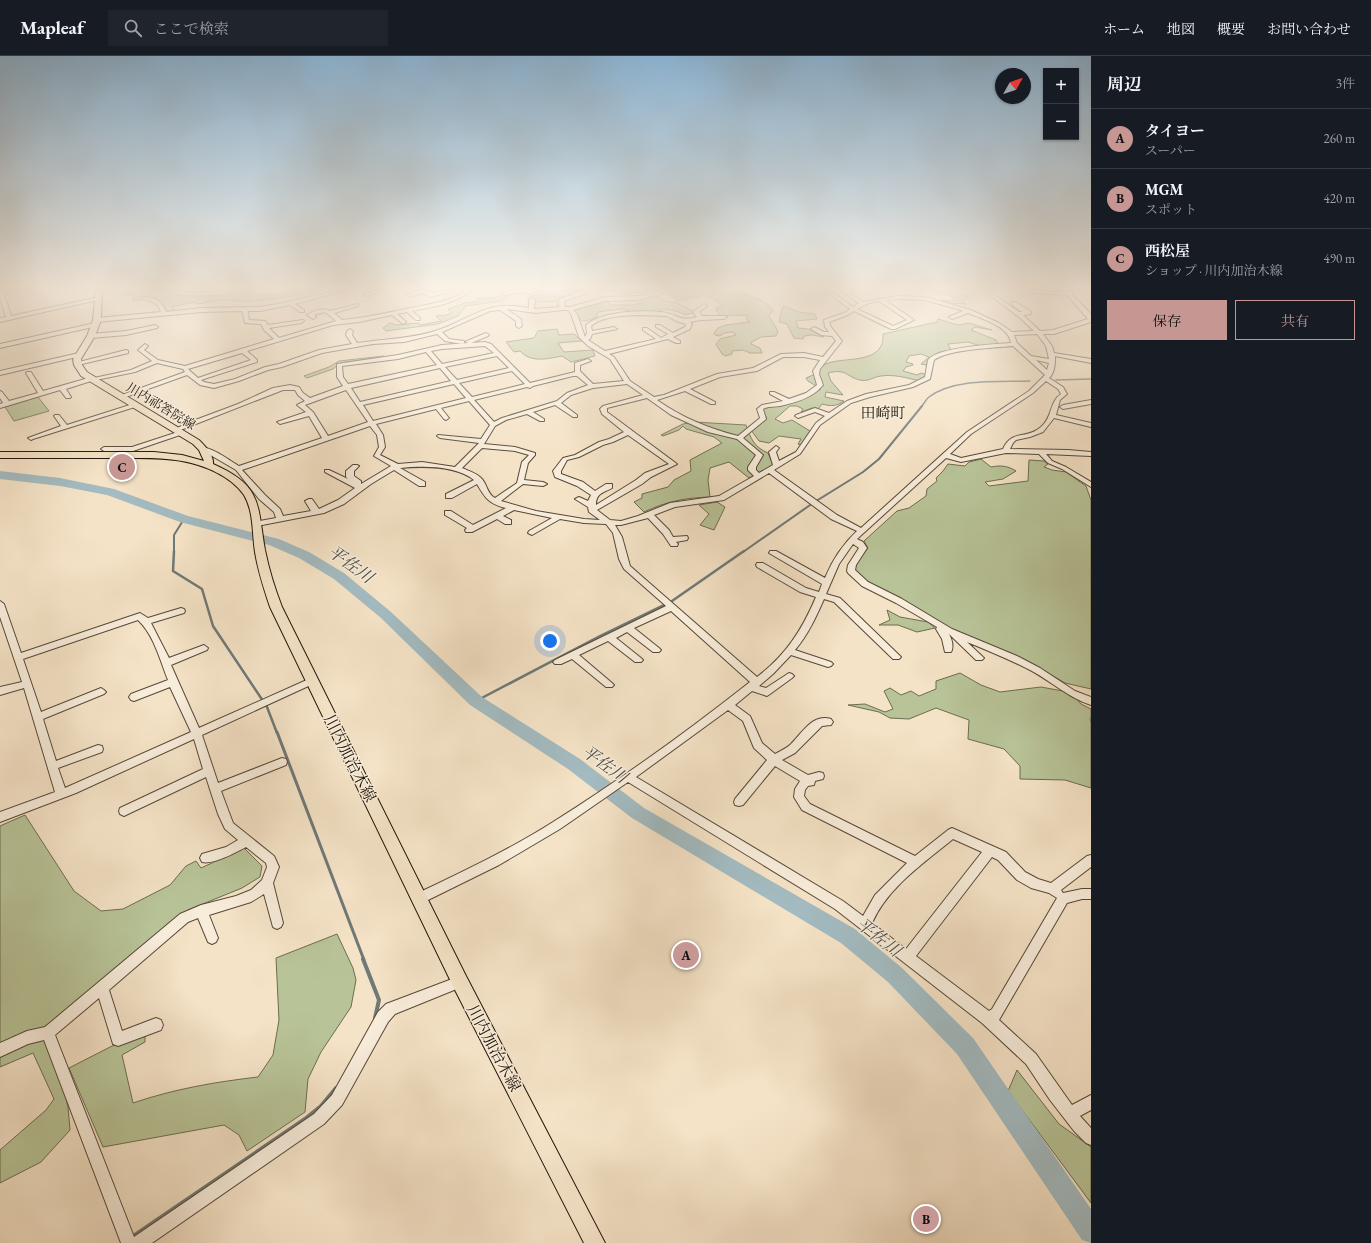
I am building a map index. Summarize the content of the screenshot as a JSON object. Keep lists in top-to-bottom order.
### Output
{
  "streets": {
    "main road": ["川内祁答院線", "川内加治木線"]
  },
  "crossings": [
    ["川内祁答院線", "川内加治木線"]
  ],
  "districts": ["田崎町"],
  "water": ["平佐川"],
  "north": "top right",
  "page": {
    "header": "Mapleaf",
    "search": "ここで検索",
    "nav": [
      "ホーム",
      "地図",
      "概要",
      "お問い合わせ"
    ],
    "heading": ["周辺", "3件"],
    "map_buttons": ["+", "−"],
    "list": [
      {
        "mark": "A",
        "name": "タイヨー",
        "note": "スーパー",
        "value": "260 m"
      },
      {
        "mark": "B",
        "name": "MGM",
        "note": "スポット",
        "value": "420 m"
      },
      {
        "mark": "C",
        "name": "西松屋",
        "note": "ショップ · 川内加治木線",
        "value": "490 m"
      }
    ],
    "buttons": ["保存", "共有"],
    "pins": ["C", "A", "B"]
  }
}
